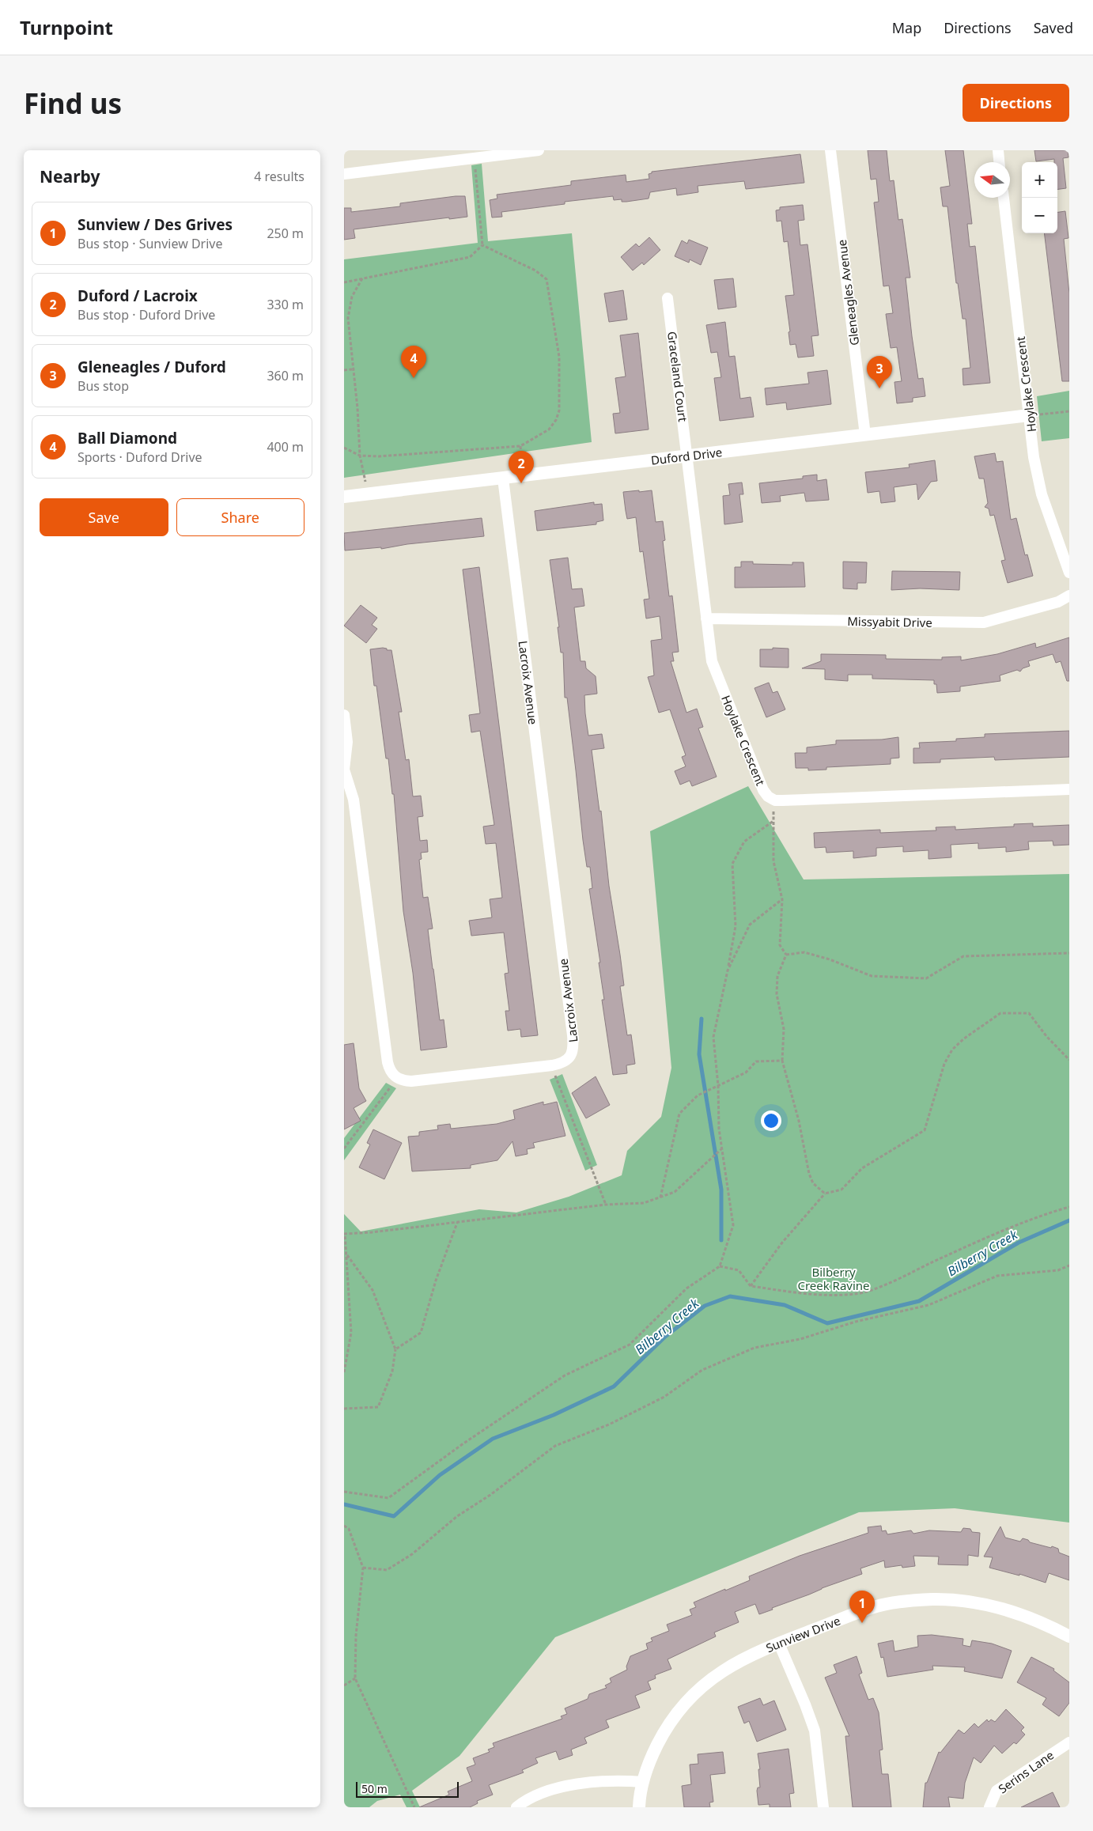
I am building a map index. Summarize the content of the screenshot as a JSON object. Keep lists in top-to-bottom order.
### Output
{
  "streets": {
    "street": [
      "Gleneagles Avenue",
      "Graceland Court",
      "Hoylake Crescent",
      "Duford Drive",
      "Missyabit Drive",
      "Lacroix Avenue",
      "Sunview Drive",
      "Serins Lane"
    ]
  },
  "crossings": [
    ["Gleneagles Avenue", "Duford Drive"],
    ["Graceland Court", "Hoylake Crescent"],
    ["Graceland Court", "Duford Drive"],
    ["Hoylake Crescent", "Duford Drive"],
    ["Hoylake Crescent", "Missyabit Drive"],
    ["Duford Drive", "Lacroix Avenue"]
  ],
  "water": ["Bilberry Creek"],
  "parks": ["Bilberry Creek Ravine"],
  "scale_bar": "50 m",
  "north": "left",
  "page": {
    "header": "Turnpoint",
    "nav": ["Map", "Directions", "Saved"],
    "buttons": [
      "Directions",
      ["Save", "Share"]
    ],
    "title": "Find us",
    "heading": ["Nearby", "4 results"],
    "map_buttons": ["+", "−"],
    "list": [
      {
        "mark": "1",
        "name": "Sunview / Des Grives",
        "note": "Bus stop · Sunview Drive",
        "value": "250 m"
      },
      {
        "mark": "2",
        "name": "Duford / Lacroix",
        "note": "Bus stop · Duford Drive",
        "value": "330 m"
      },
      {
        "mark": "3",
        "name": "Gleneagles / Duford",
        "note": "Bus stop",
        "value": "360 m"
      },
      {
        "mark": "4",
        "name": "Ball Diamond",
        "note": "Sports · Duford Drive",
        "value": "400 m"
      }
    ],
    "pins": [
      "4",
      "3",
      "2",
      "1"
    ],
    "scale": "50 m"
  }
}
